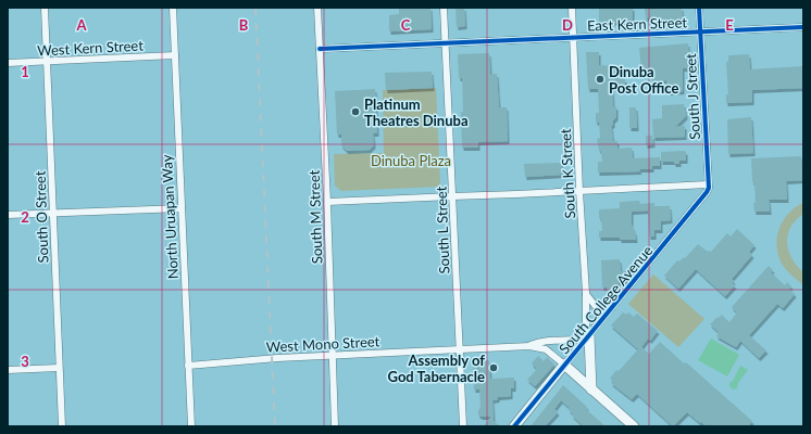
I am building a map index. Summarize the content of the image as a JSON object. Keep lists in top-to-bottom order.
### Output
{
  "streets": {
    "street": [
      "East Kern Street",
      "West Kern Street",
      "South J Street",
      "South K Street",
      "South O Street",
      "North Uruapan Way",
      "South M Street",
      "South L Street",
      "South College Avenue",
      "West Mono Street"
    ]
  },
  "crossings": [
    ["East Kern Street", "South J Street"],
    ["East Kern Street", "South K Street"],
    ["East Kern Street", "South L Street"],
    ["West Kern Street", "South O Street"],
    ["West Kern Street", "North Uruapan Way"],
    ["South J Street", "South College Avenue"],
    ["South K Street", "South College Avenue"],
    ["North Uruapan Way", "West Mono Street"],
    ["South M Street", "West Mono Street"],
    ["South L Street", "West Mono Street"]
  ],
  "parks": ["Dinuba Plaza"],
  "places": ["Dinuba Post Office", "Platinum Theatres Dinuba", "Assembly of God Tabernacle"],
  "grid": {
    "columns": [
      "A",
      "B",
      "C",
      "D",
      "E"
    ],
    "rows": ["1", "2", "3"]
  }
}
